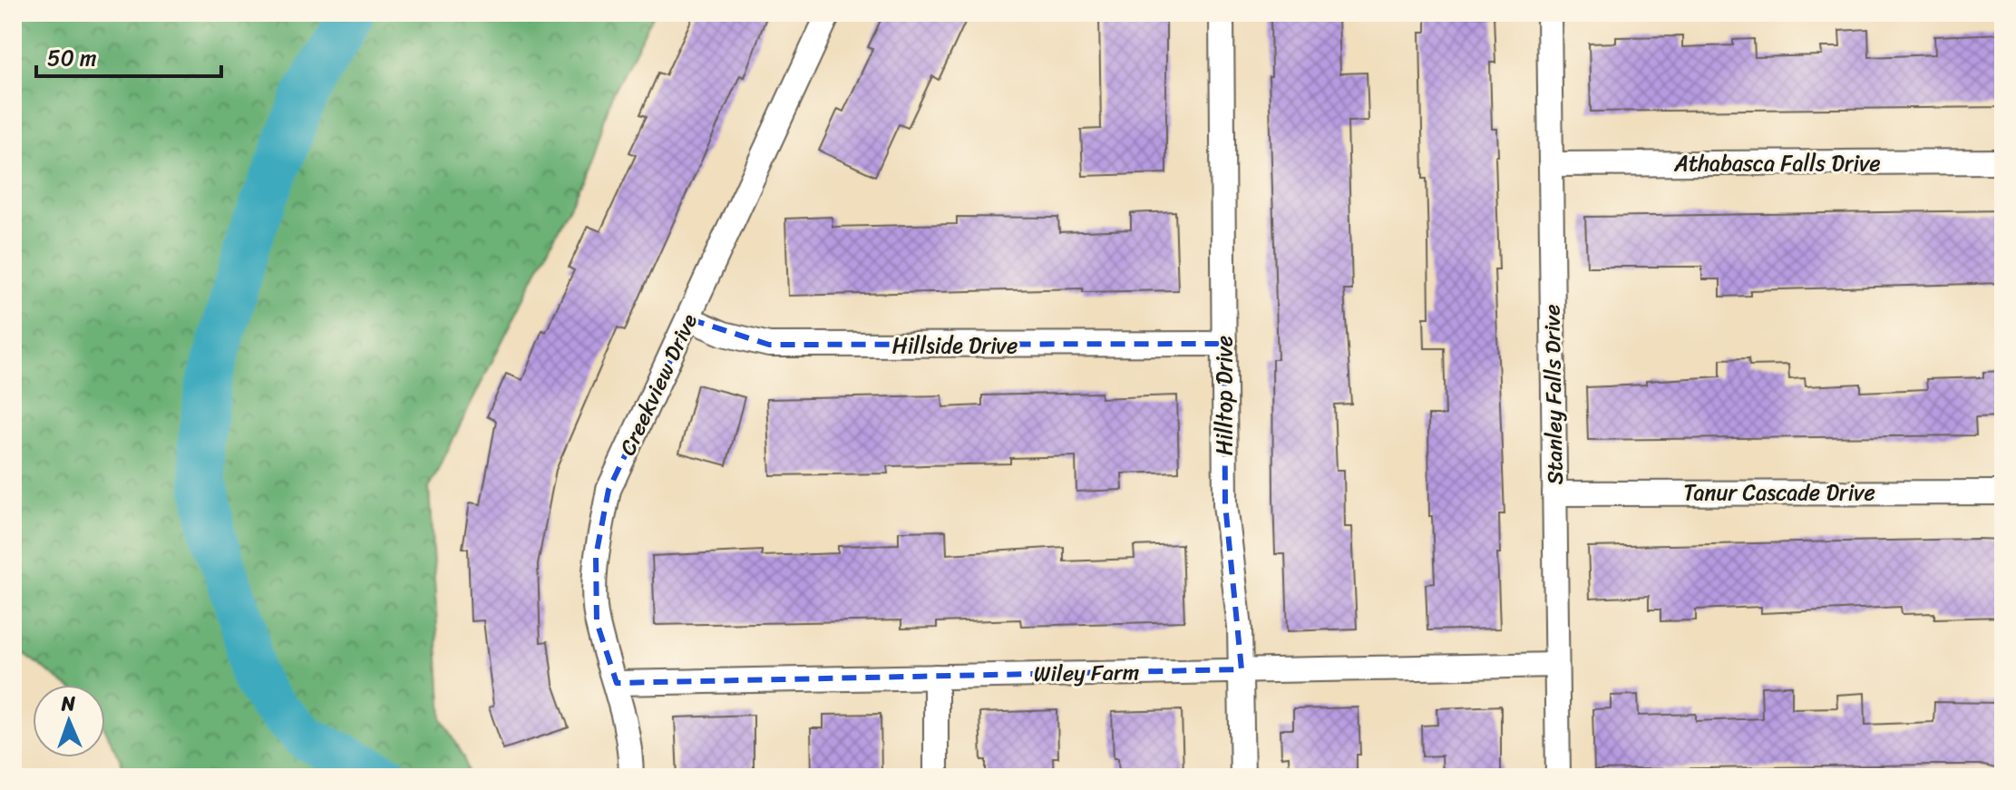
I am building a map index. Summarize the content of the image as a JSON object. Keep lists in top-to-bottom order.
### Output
{
  "streets": {
    "street": [
      "Athabasca Falls Drive",
      "Hillside Drive",
      "Creekview Drive",
      "Stanley Falls Drive",
      "Hilltop Drive",
      "Tanur Cascade Drive",
      "Wiley Farm"
    ]
  },
  "crossings": [
    ["Athabasca Falls Drive", "Stanley Falls Drive"],
    ["Hillside Drive", "Creekview Drive"],
    ["Hillside Drive", "Hilltop Drive"],
    ["Creekview Drive", "Wiley Farm"],
    ["Stanley Falls Drive", "Tanur Cascade Drive"],
    ["Stanley Falls Drive", "Wiley Farm"],
    ["Hilltop Drive", "Wiley Farm"]
  ],
  "scale_bar": "50 m",
  "north": "top"
}
